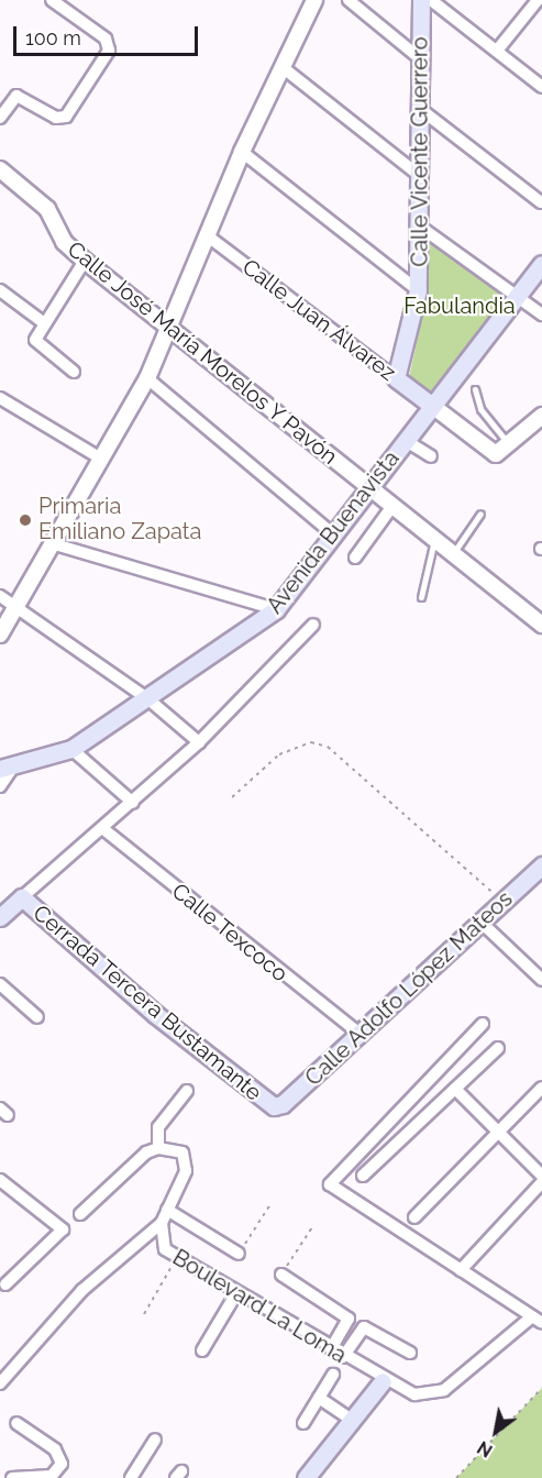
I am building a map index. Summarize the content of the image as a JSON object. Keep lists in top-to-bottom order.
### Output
{
  "streets": {
    "main road": [
      "Calle Vicente Guerrero",
      "Calle Juan Álvarez",
      "Avenida Buenavista",
      "Calle Adolfo López Mateos",
      "Cerrada Tercera Bustamante"
    ],
    "street": ["Calle José María Morelos Y Pavón", "Calle Texcoco", "Boulevard La Loma"]
  },
  "crossings": [
    ["Calle Vicente Guerrero", "Calle Juan Álvarez"],
    ["Calle Juan Álvarez", "Avenida Buenavista"],
    ["Calle José María Morelos Y Pavón", "Avenida Buenavista"],
    ["Calle Texcoco", "Calle Adolfo López Mateos"],
    ["Calle Adolfo López Mateos", "Cerrada Tercera Bustamante"]
  ],
  "parks": ["Fabulandia"],
  "places": ["Primaria Emiliano Zapata"],
  "scale_bar": "100 m",
  "north": "bottom left"
}
